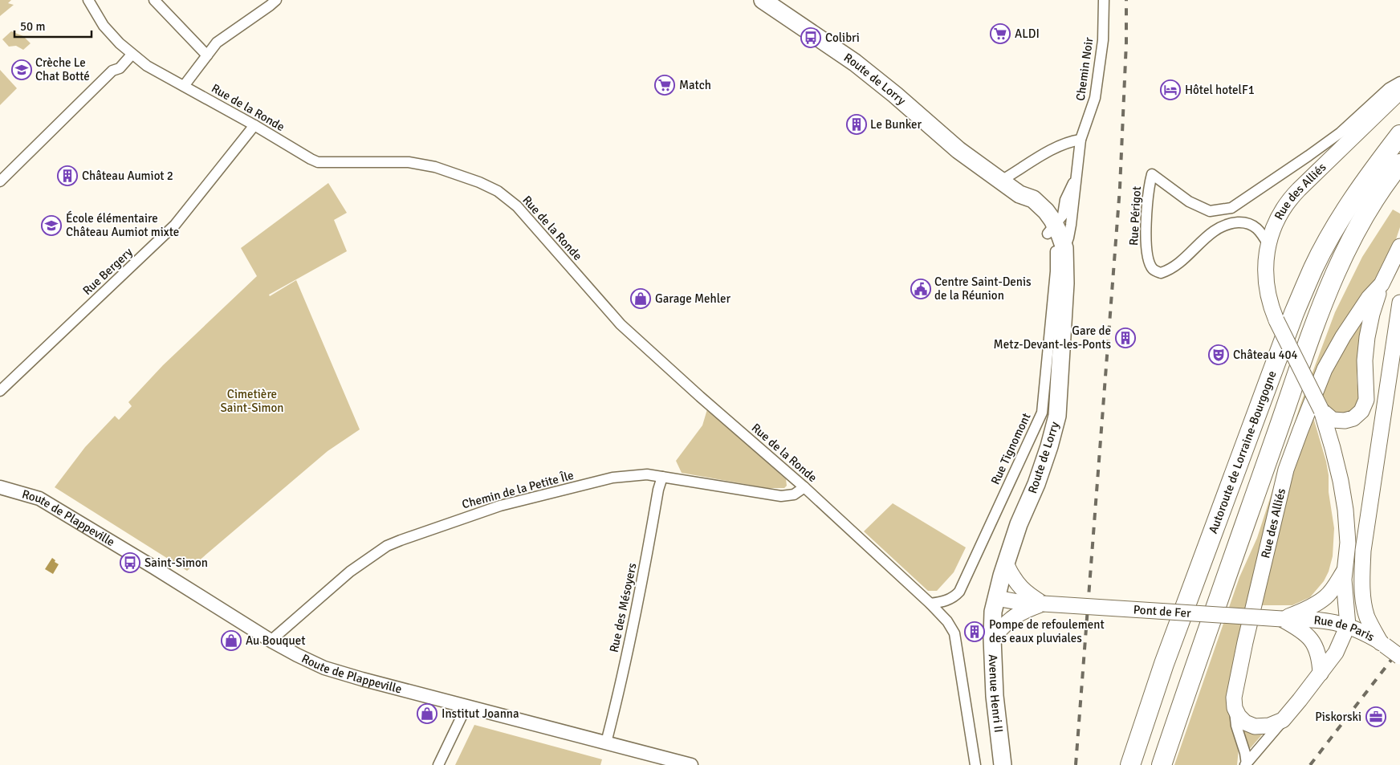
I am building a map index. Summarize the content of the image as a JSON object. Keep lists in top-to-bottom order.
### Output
{
  "streets": {
    "highway": ["Autoroute de Lorraine-Bourgogne"],
    "main road": [
      "Route de Lorry",
      "Rue des Alliés",
      "Pont de Fer",
      "Rue de Paris",
      "Avenue Henri II"
    ],
    "street": [
      "Chemin Noir",
      "Rue de la Ronde",
      "Rue Périgot",
      "Rue Bergery",
      "Rue Tignomont",
      "Chemin de la Petite Île",
      "Route de Plappeville",
      "Rue des Mésoyers"
    ]
  },
  "crossings": [
    ["Chemin Noir", "Route de Lorry"],
    ["Chemin Noir", "Rue Tignomont"],
    ["Route de Lorry", "Rue Tignomont"],
    ["Route de Lorry", "Pont de Fer"],
    ["Route de Lorry", "Avenue Henri II"],
    ["Rue de la Ronde", "Rue Bergery"],
    ["Rue de la Ronde", "Rue Tignomont"],
    ["Rue de la Ronde", "Chemin de la Petite Île"],
    ["Rue des Alliés", "Rue Périgot"],
    ["Chemin de la Petite Île", "Route de Plappeville"],
    ["Chemin de la Petite Île", "Rue des Mésoyers"],
    ["Route de Plappeville", "Rue des Mésoyers"],
    ["Pont de Fer", "Rue de Paris"],
    ["Pont de Fer", "Avenue Henri II"]
  ],
  "parks": ["Cimetière Saint-Simon"],
  "places": {
    "supermarket": ["ALDI", "Match"],
    "bus stop": ["Colibri", "Saint-Simon"],
    "school or university": ["Crèche Le Chat Botté", "École élémentaire Château Aumiot mixte"],
    "hotel": ["Hôtel hotelF1"],
    "building": [
      "Le Bunker",
      "Château Aumiot 2",
      "Gare de Metz-Devant-les-Ponts",
      "Pompe de refoulement des eaux pluviales"
    ],
    "public building": ["Centre Saint-Denis de la Réunion"],
    "shop": ["Garage Mehler", "Au Bouquet", "Institut Joanna"],
    "theatre": ["Château 404"],
    "office": ["Piskorski"]
  },
  "scale_bar": "50 m"
}
